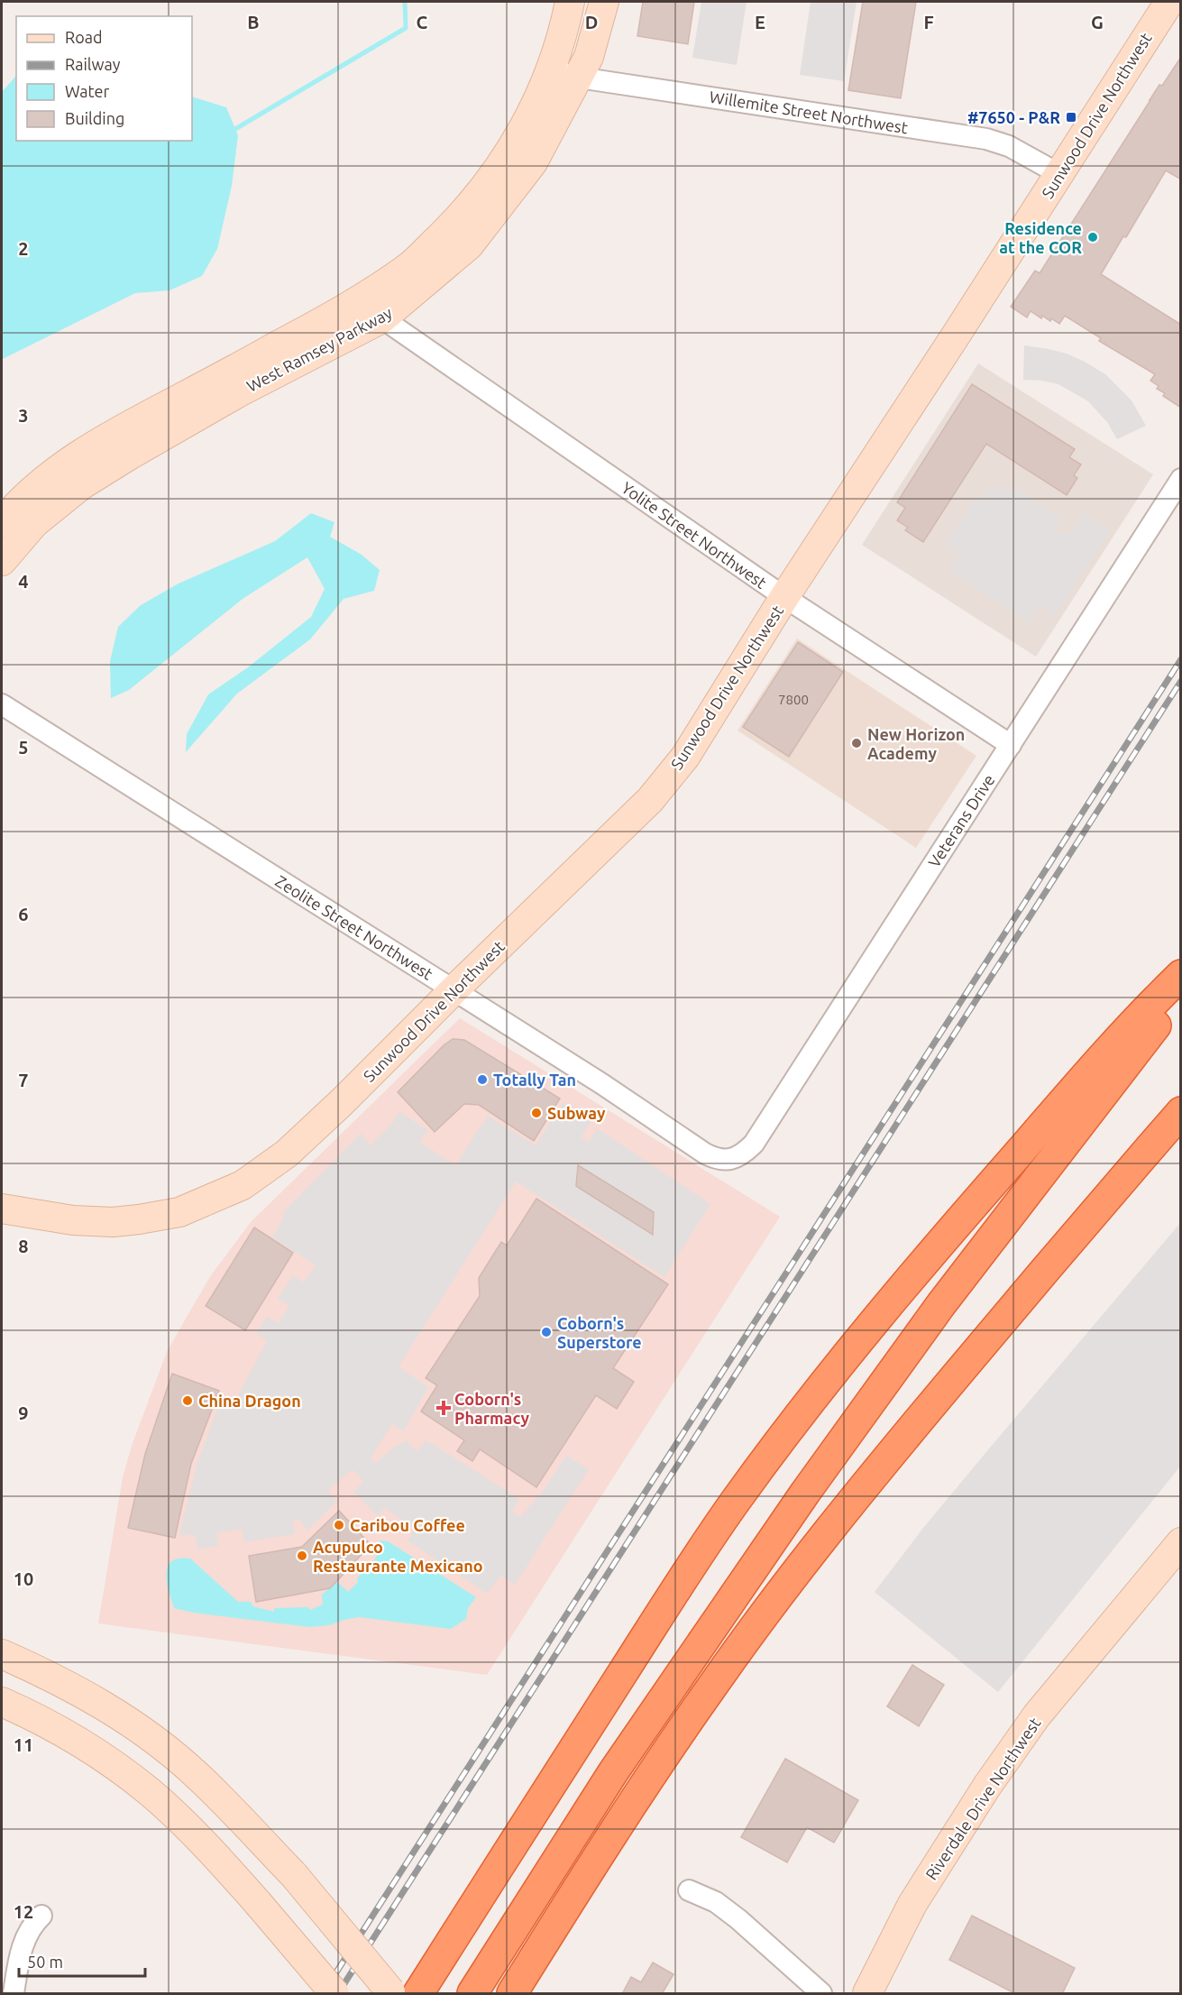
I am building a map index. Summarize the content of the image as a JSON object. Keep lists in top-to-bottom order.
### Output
{
  "streets": {
    "street": [
      "Willemite Street Northwest",
      "Sunwood Drive Northwest",
      "West Ramsey Parkway",
      "Yolite Street Northwest",
      "Veterans Drive",
      "Zeolite Street Northwest",
      "Riverdale Drive Northwest"
    ]
  },
  "crossings": [
    ["Willemite Street Northwest", "Sunwood Drive Northwest"],
    ["Willemite Street Northwest", "West Ramsey Parkway"],
    ["Sunwood Drive Northwest", "Yolite Street Northwest"],
    ["Sunwood Drive Northwest", "Zeolite Street Northwest"],
    ["West Ramsey Parkway", "Yolite Street Northwest"],
    ["Yolite Street Northwest", "Veterans Drive"],
    ["Veterans Drive", "Zeolite Street Northwest"]
  ],
  "places": {
    "transit": ["#7650 - P&R"],
    "other": [
      "Residence at the COR",
      "New Horizon Academy",
      "Totally Tan",
      "Subway",
      "Coborn's Superstore",
      "China Dragon",
      "Caribou Coffee",
      "Acupulco Restaurante Mexicano"
    ],
    "health": ["Coborn's Pharmacy"]
  },
  "house_numbers": ["7800"],
  "legend": [
    "Road",
    "Railway",
    "Water",
    "Building"
  ],
  "scale_bar": "50 m",
  "grid": {
    "columns": [
      "B",
      "C",
      "D",
      "E",
      "F",
      "G"
    ],
    "rows": [
      "2",
      "3",
      "4",
      "5",
      "6",
      "7",
      "8",
      "9",
      "10",
      "11",
      "12"
    ]
  }
}
